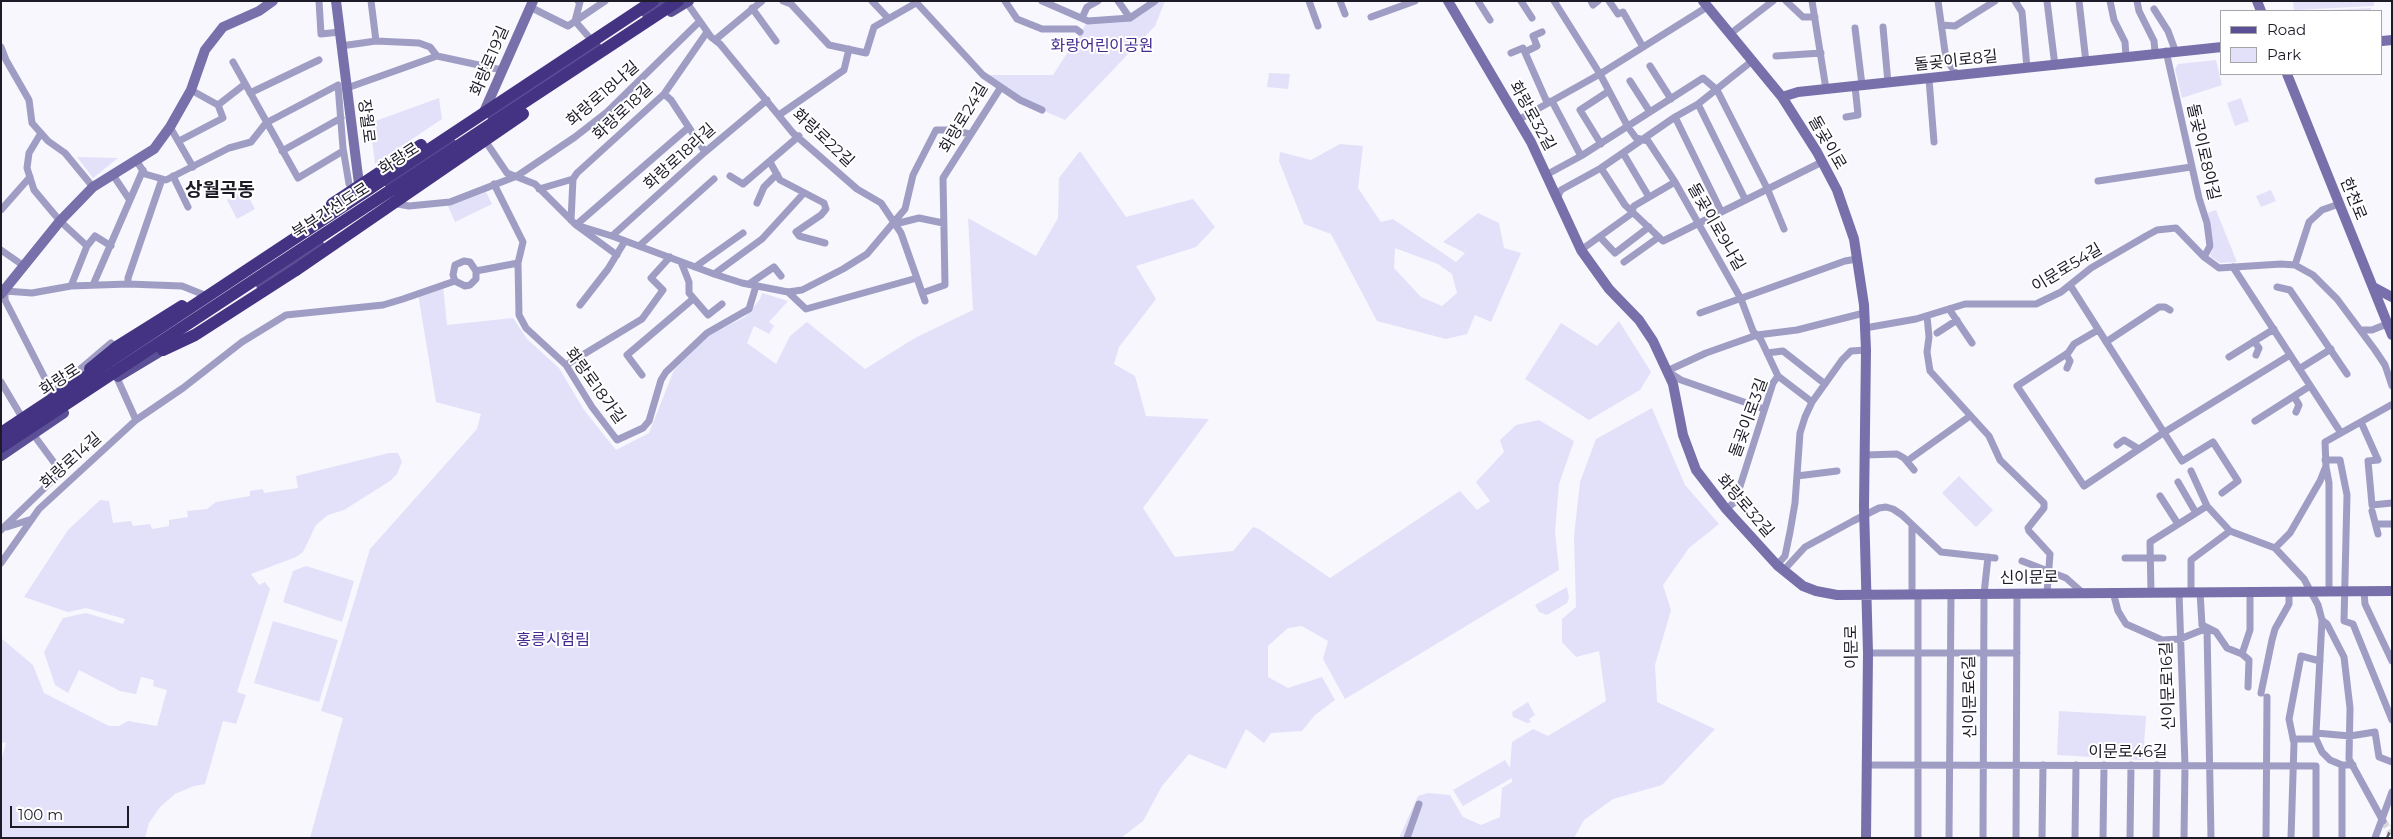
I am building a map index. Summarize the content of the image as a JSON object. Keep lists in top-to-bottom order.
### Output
{
  "streets": {
    "highway": ["북부간선도로"],
    "main road": ["화랑로"],
    "street": [
      "화랑로19길",
      "돌곶이로8길",
      "화랑로18나길",
      "화랑로18길",
      "화랑로32길",
      "화랑로24길",
      "장월로",
      "화랑로22길",
      "돌곶이로",
      "돌곶이로8아길",
      "화랑로18라길",
      "한천로",
      "돌곶이로9나길",
      "이문로54길",
      "화랑로18가길",
      "돌곶이로3길",
      "화랑로14길",
      "신이문로",
      "이문로",
      "신이문로16길",
      "신이문로6길",
      "이문로46길"
    ]
  },
  "crossings": [
    ["화랑로19길", "화랑로"],
    ["돌곶이로8길", "돌곶이로"],
    ["돌곶이로8길", "돌곶이로8아길"],
    ["화랑로18나길", "화랑로22길"],
    ["화랑로18길", "화랑로22길"],
    ["화랑로32길", "돌곶이로3길"],
    ["화랑로32길", "신이문로"],
    ["화랑로32길", "이문로"],
    ["화랑로24길", "화랑로22길"],
    ["장월로", "화랑로"],
    ["화랑로22길", "화랑로18라길"],
    ["화랑로22길", "화랑로"],
    ["화랑로22길", "북부간선도로"],
    ["돌곶이로", "이문로54길"],
    ["돌곶이로", "이문로"],
    ["돌곶이로8아길", "이문로54길"],
    ["화랑로", "북부간선도로"],
    ["돌곶이로9나길", "돌곶이로3길"],
    ["이문로54길", "이문로"],
    ["신이문로", "이문로"],
    ["신이문로", "신이문로16길"],
    ["신이문로", "신이문로6길"],
    ["이문로", "이문로46길"],
    ["신이문로16길", "이문로46길"],
    ["신이문로6길", "이문로46길"]
  ],
  "districts": ["상월곡동"],
  "parks": ["화랑어린이공원", "홍릉시험림"],
  "legend": ["Road", "Park"],
  "scale_bar": "100 m"
}
